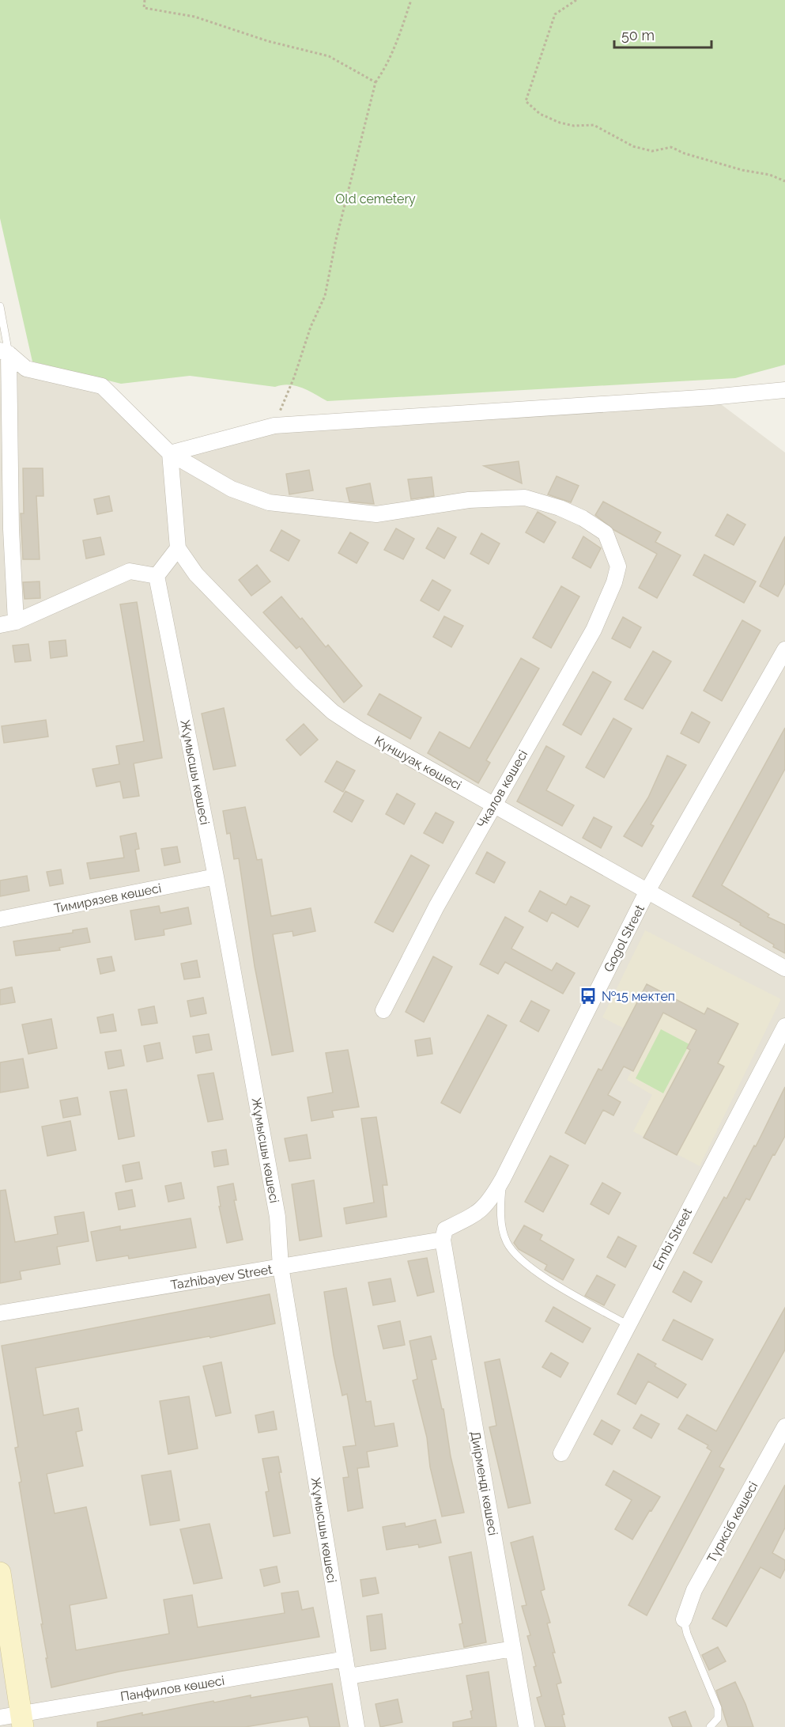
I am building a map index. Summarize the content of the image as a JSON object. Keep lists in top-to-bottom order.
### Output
{
  "streets": {
    "street": [
      "Күншуақ көшесі",
      "Жұмысшы көшесі",
      "Чкалов көшесі",
      "Тимирязев көшесі",
      "Gogol Street",
      "Embi Street",
      "Tazhibayev Street",
      "Диірменді көшесі",
      "Түрксіб көшесі",
      "Панфилов көшесі"
    ]
  },
  "crossings": [
    ["Күншуақ көшесі", "Чкалов көшесі"],
    ["Күншуақ көшесі", "Gogol Street"],
    ["Жұмысшы көшесі", "Тимирязев көшесі"],
    ["Жұмысшы көшесі", "Tazhibayev Street"],
    ["Жұмысшы көшесі", "Панфилов көшесі"],
    ["Gogol Street", "Tazhibayev Street"],
    ["Gogol Street", "Диірменді көшесі"],
    ["Tazhibayev Street", "Диірменді көшесі"]
  ],
  "parks": ["Old cemetery"],
  "places": {
    "bus stop": ["№15 мектеп"]
  },
  "scale_bar": "50 m"
}
